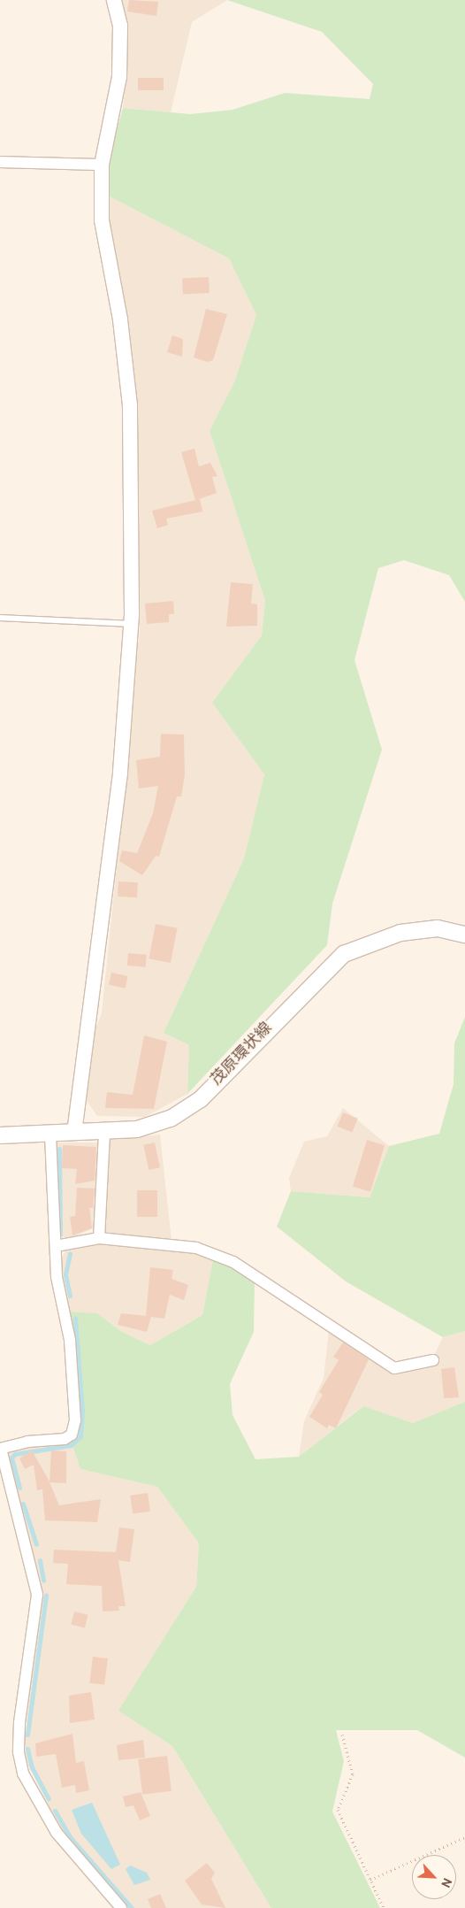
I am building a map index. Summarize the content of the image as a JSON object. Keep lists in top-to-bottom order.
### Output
{
  "streets": {
    "main road": ["茂原環状線"]
  },
  "north": "bottom right"
}
